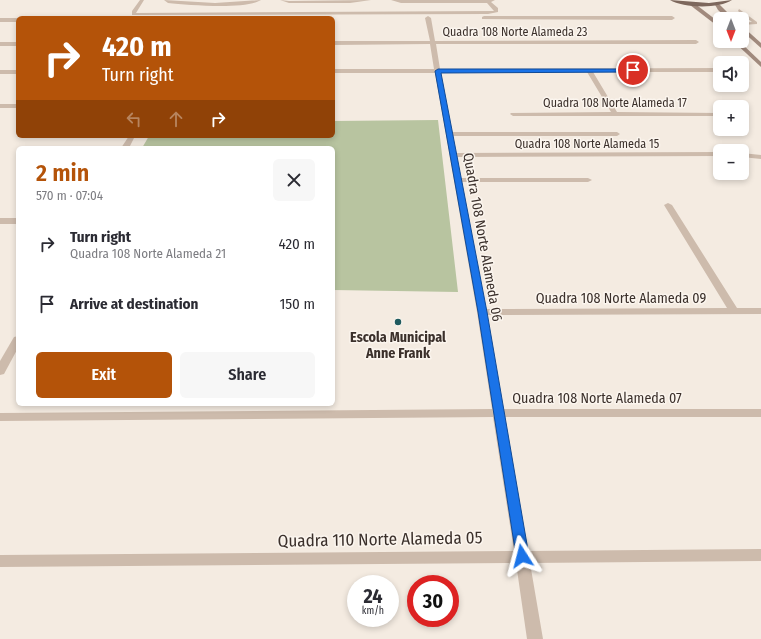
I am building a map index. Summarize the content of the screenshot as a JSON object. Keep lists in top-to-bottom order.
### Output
{
  "streets": {
    "street": [
      "Quadra 108 Norte Alameda 23",
      "Quadra 108 Norte Alameda 17",
      "Quadra 108 Norte Alameda 15",
      "Quadra 108 Norte Alameda 06",
      "Quadra 108 Norte Alameda 09",
      "Quadra 108 Norte Alameda 07",
      "Quadra 110 Norte Alameda 05"
    ]
  },
  "crossings": [
    ["Quadra 108 Norte Alameda 23", "Quadra 108 Norte Alameda 06"],
    ["Quadra 108 Norte Alameda 15", "Quadra 108 Norte Alameda 06"],
    ["Quadra 108 Norte Alameda 06", "Quadra 108 Norte Alameda 09"],
    ["Quadra 108 Norte Alameda 06", "Quadra 108 Norte Alameda 07"],
    ["Quadra 108 Norte Alameda 06", "Quadra 110 Norte Alameda 05"]
  ],
  "places": ["Escola Municipal Anne Frank"],
  "north": "bottom",
  "page": {
    "map_buttons": ["+", "−"],
    "turn": ["420 m", "Turn right"],
    "heading": ["2 min", "570 m · 07:04"],
    "list": [
      {
        "name": "Turn right",
        "note": "Quadra 108 Norte Alameda 21",
        "value": "420 m"
      },
      {
        "name": "Arrive at destination",
        "value": "150 m"
      }
    ],
    "buttons": ["Exit", "Share"],
    "speed": "24 km/h",
    "limit": "30"
  }
}
